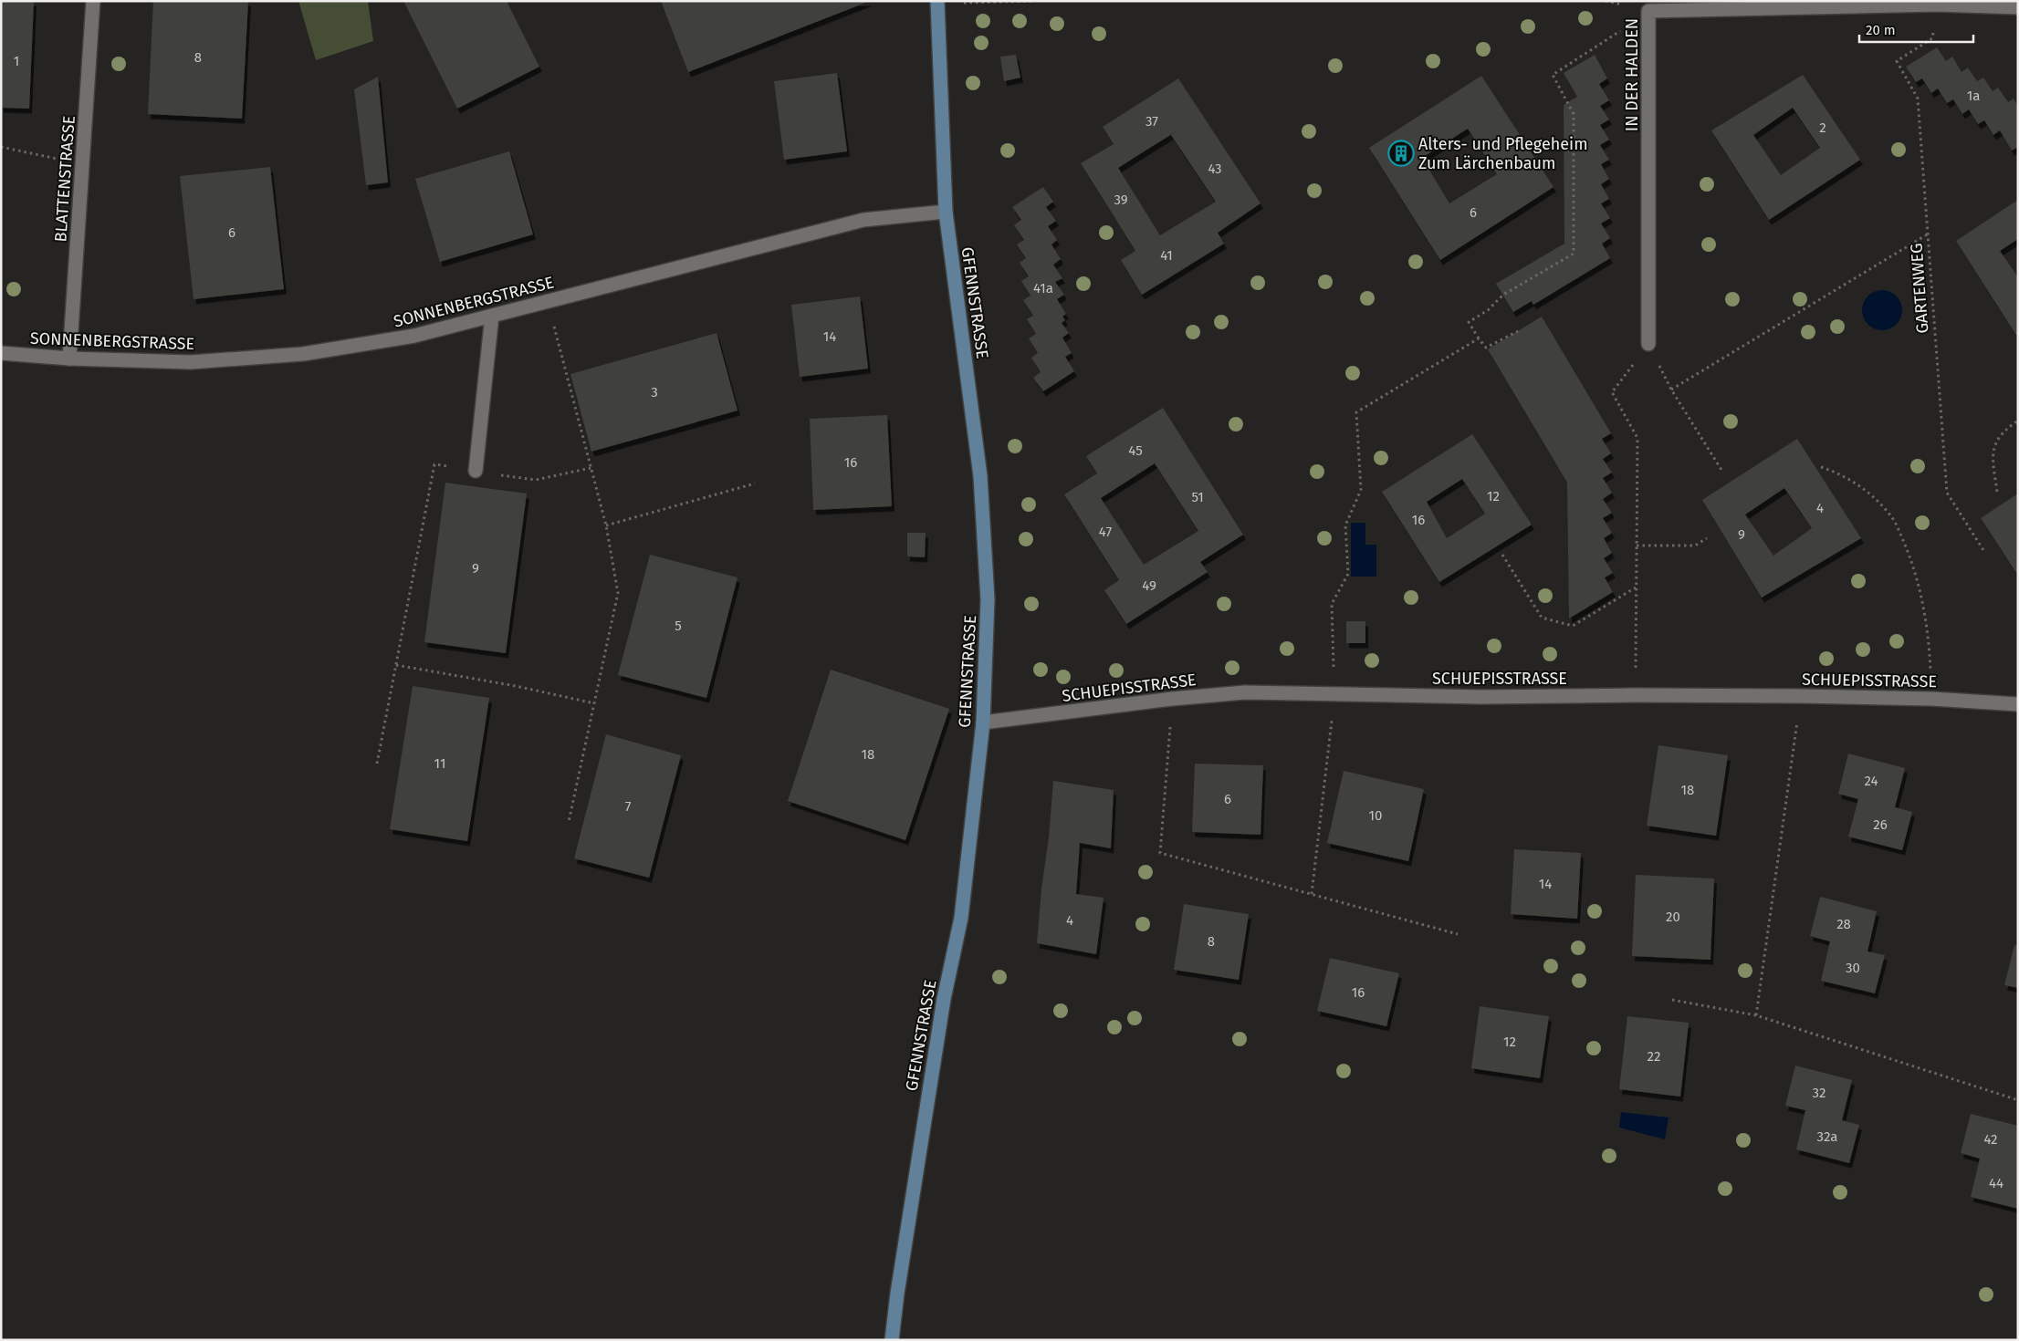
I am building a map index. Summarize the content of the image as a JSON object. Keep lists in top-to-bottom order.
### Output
{
  "streets": {
    "street": [
      "IN DER HALDEN",
      "BLATTENSTRASSE",
      "SONNENBERGSTRASSE",
      "GFENNSTRASSE",
      "SCHUEPISSTRASSE"
    ],
    "path": ["GARTENWEG"]
  },
  "crossings": [
    ["BLATTENSTRASSE", "SONNENBERGSTRASSE"],
    ["SONNENBERGSTRASSE", "GFENNSTRASSE"],
    ["GFENNSTRASSE", "SCHUEPISSTRASSE"]
  ],
  "places": {
    "building": ["Alters- und Pflegeheim Zum Lärchenbaum"]
  },
  "house_numbers": [
    "8",
    "1",
    "1a",
    "37",
    "2",
    "43",
    "39",
    "6",
    "6",
    "41",
    "41a",
    "14",
    "3",
    "45",
    "16",
    "12",
    "51",
    "4",
    "16",
    "47",
    "9",
    "9",
    "49",
    "5",
    "18",
    "11",
    "24",
    "18",
    "6",
    "7",
    "10",
    "26",
    "14",
    "20",
    "4",
    "28",
    "8",
    "30",
    "16",
    "12",
    "22",
    "32",
    "32a",
    "42",
    "44"
  ],
  "scale_bar": "20 m"
}
